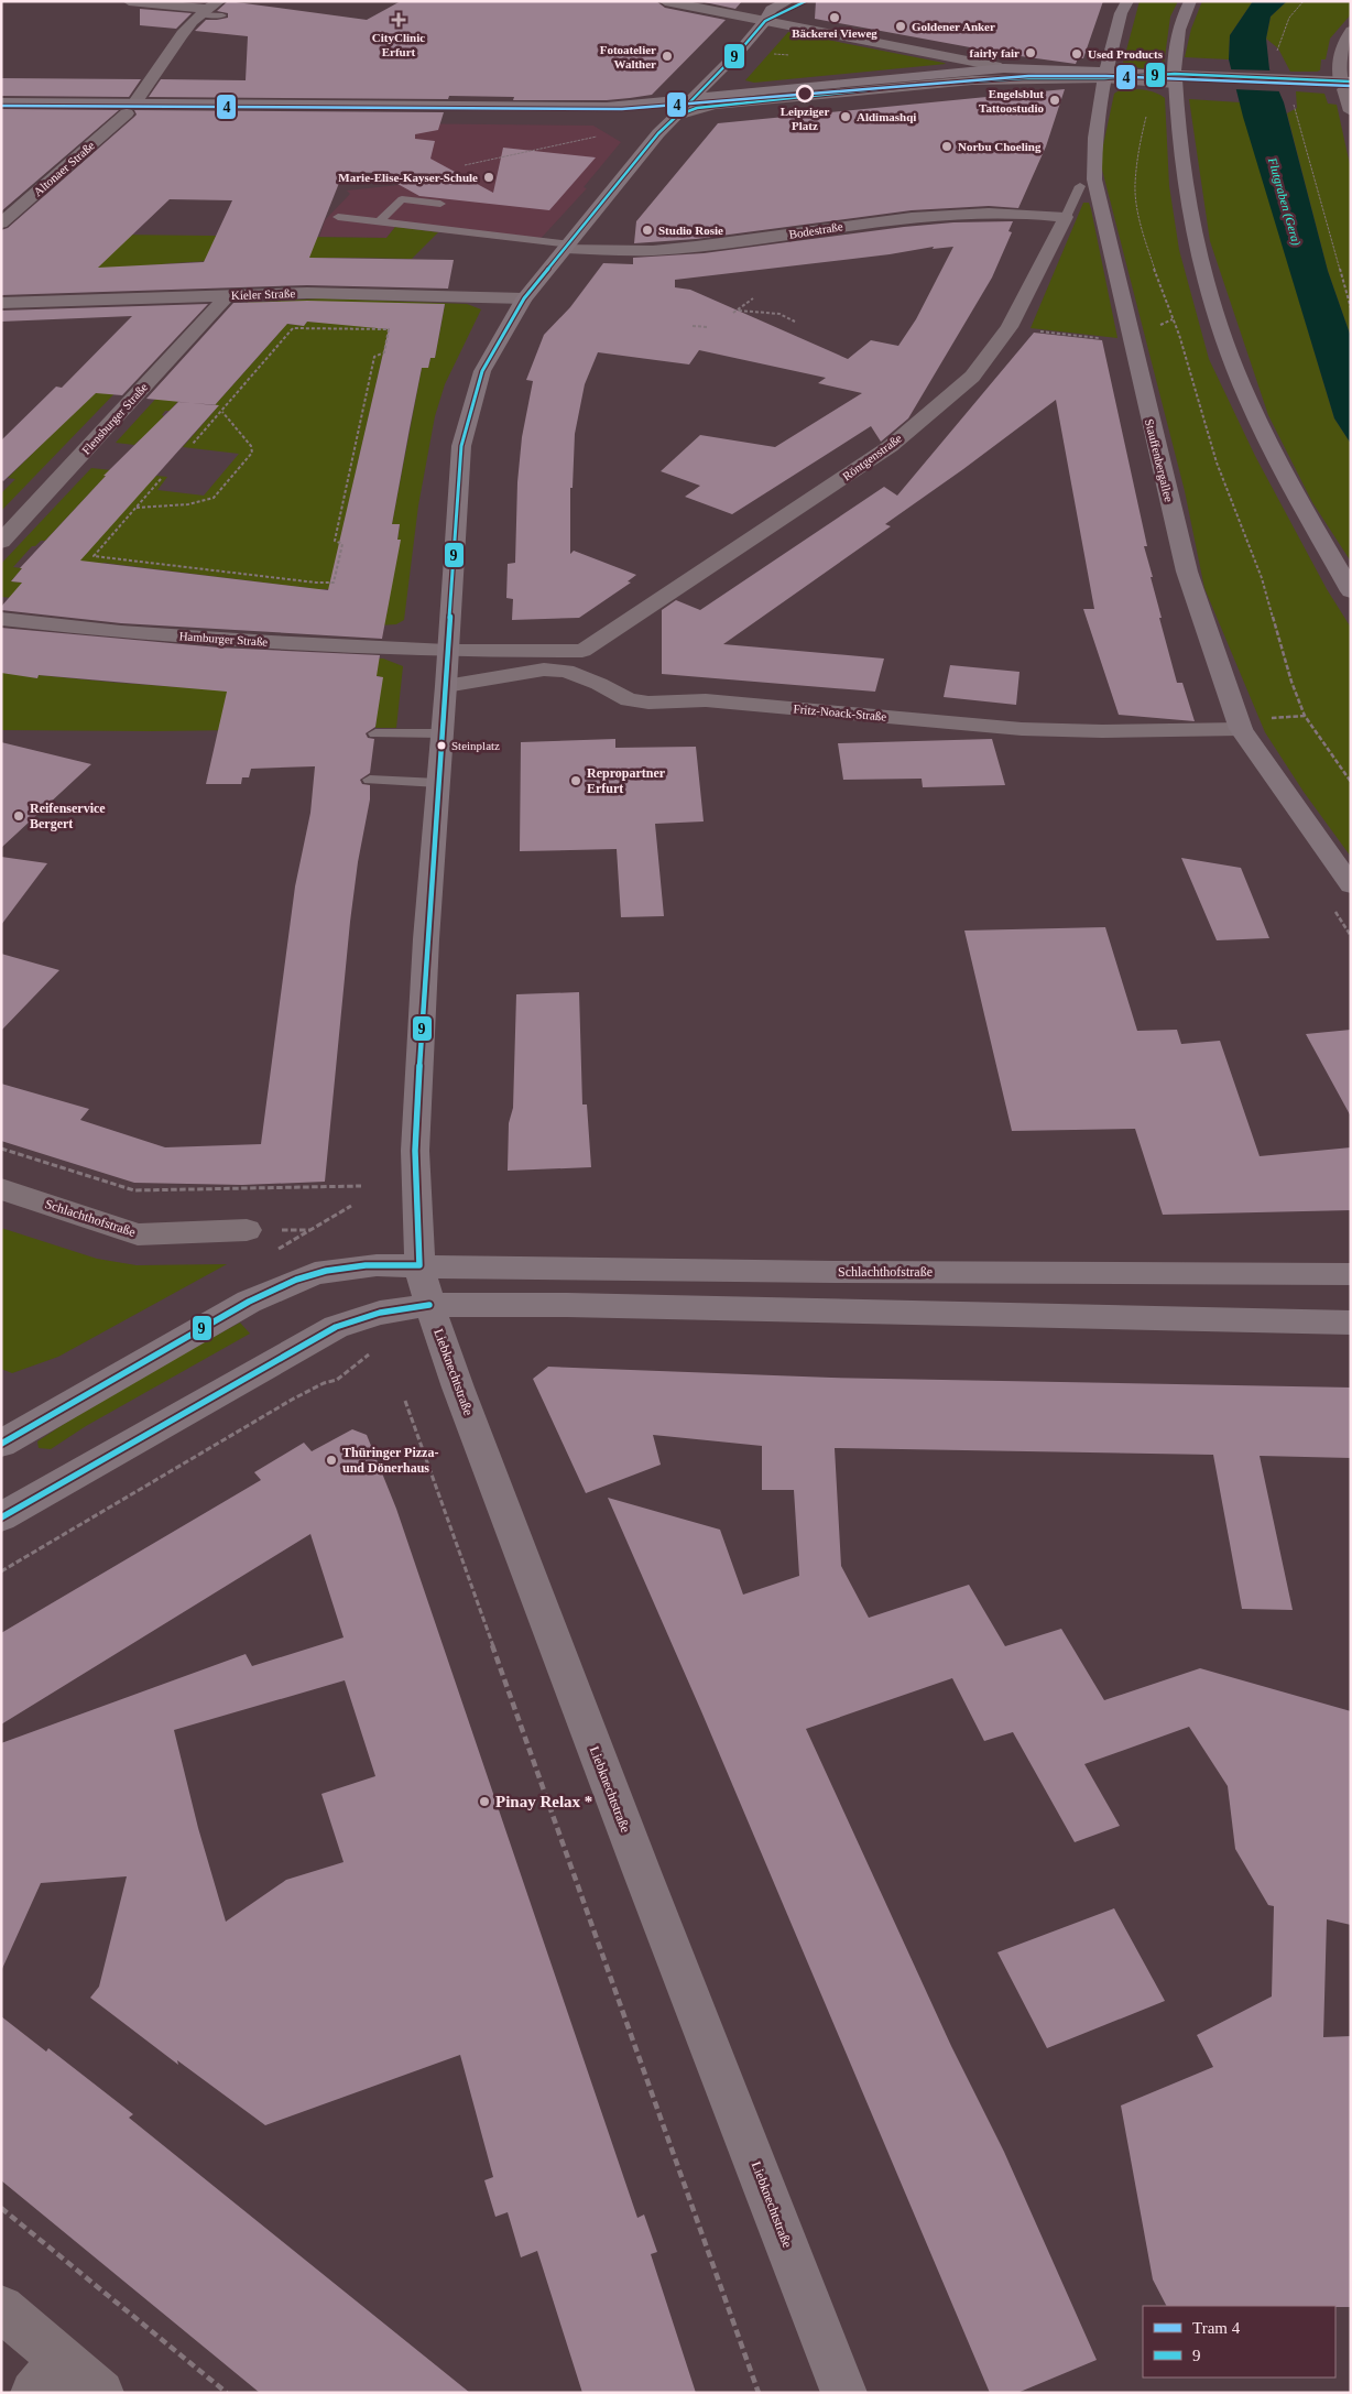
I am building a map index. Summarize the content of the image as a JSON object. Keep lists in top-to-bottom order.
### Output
{
  "streets": {
    "main road": ["Stauffenbergallee", "Schlachthofstraße", "Liebknechtstraße"],
    "street": [
      "Altonaer Straße",
      "Bodestraße",
      "Kieler Straße",
      "Flensburger Straße",
      "Röntgenstraße",
      "Hamburger Straße",
      "Fritz-Noack-Straße"
    ]
  },
  "crossings": [
    ["Bodestraße", "Röntgenstraße"],
    ["Bodestraße", "Liebknechtstraße"],
    ["Kieler Straße", "Flensburger Straße"],
    ["Kieler Straße", "Liebknechtstraße"],
    ["Stauffenbergallee", "Fritz-Noack-Straße"],
    ["Hamburger Straße", "Liebknechtstraße"],
    ["Fritz-Noack-Straße", "Liebknechtstraße"],
    ["Schlachthofstraße", "Liebknechtstraße"]
  ],
  "water": ["Flutgraben (Gera)"],
  "places": {
    "other": [
      "Bäckerei Vieweg",
      "Goldener Anker",
      "fairly fair",
      "Used Products",
      "Fotoatelier Walther",
      "Leipziger Platz",
      "Engelsblut Tattoostudio",
      "Aldimashqi",
      "Norbu Choeling",
      "Marie-Elise-Kayser-Schule",
      "Studio Rosie",
      "Steinplatz",
      "Repropartner Erfurt",
      "Reifenservice Bergert",
      "Thüringer Pizza- und Dönerhaus",
      "Pinay Relax *"
    ],
    "health": ["CityClinic Erfurt"]
  },
  "lines": ["transit line 9", "tram line 4"],
  "legend": ["Tram 4", "9"]
}
